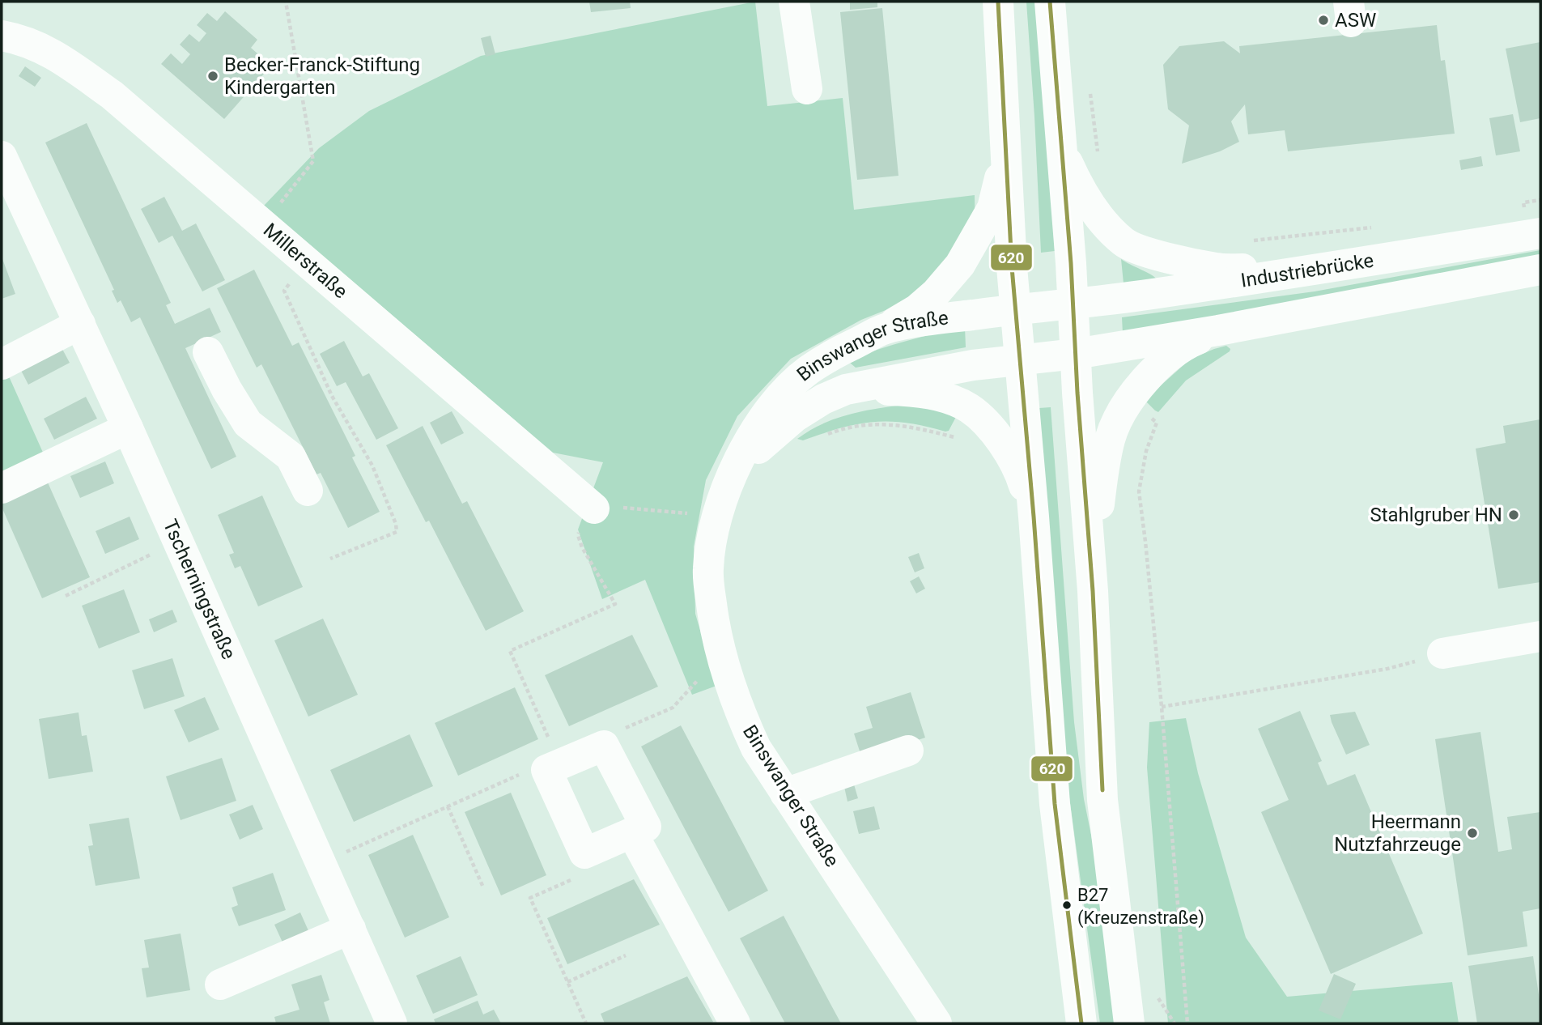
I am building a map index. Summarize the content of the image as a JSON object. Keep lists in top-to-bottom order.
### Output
{
  "streets": {
    "main road": [
      "Millerstraße",
      "Industriebrücke",
      "Binswanger Straße",
      "Tscherningstraße"
    ]
  },
  "crossings": [
    ["Industriebrücke", "Binswanger Straße"]
  ],
  "places": [
    "ASW",
    "Becker-Franck-Stiftung Kindergarten",
    "Stahlgruber HN",
    "Heermann Nutzfahrzeuge",
    "B27 (Kreuzenstraße)"
  ],
  "lines": ["transit line 620"]
}
